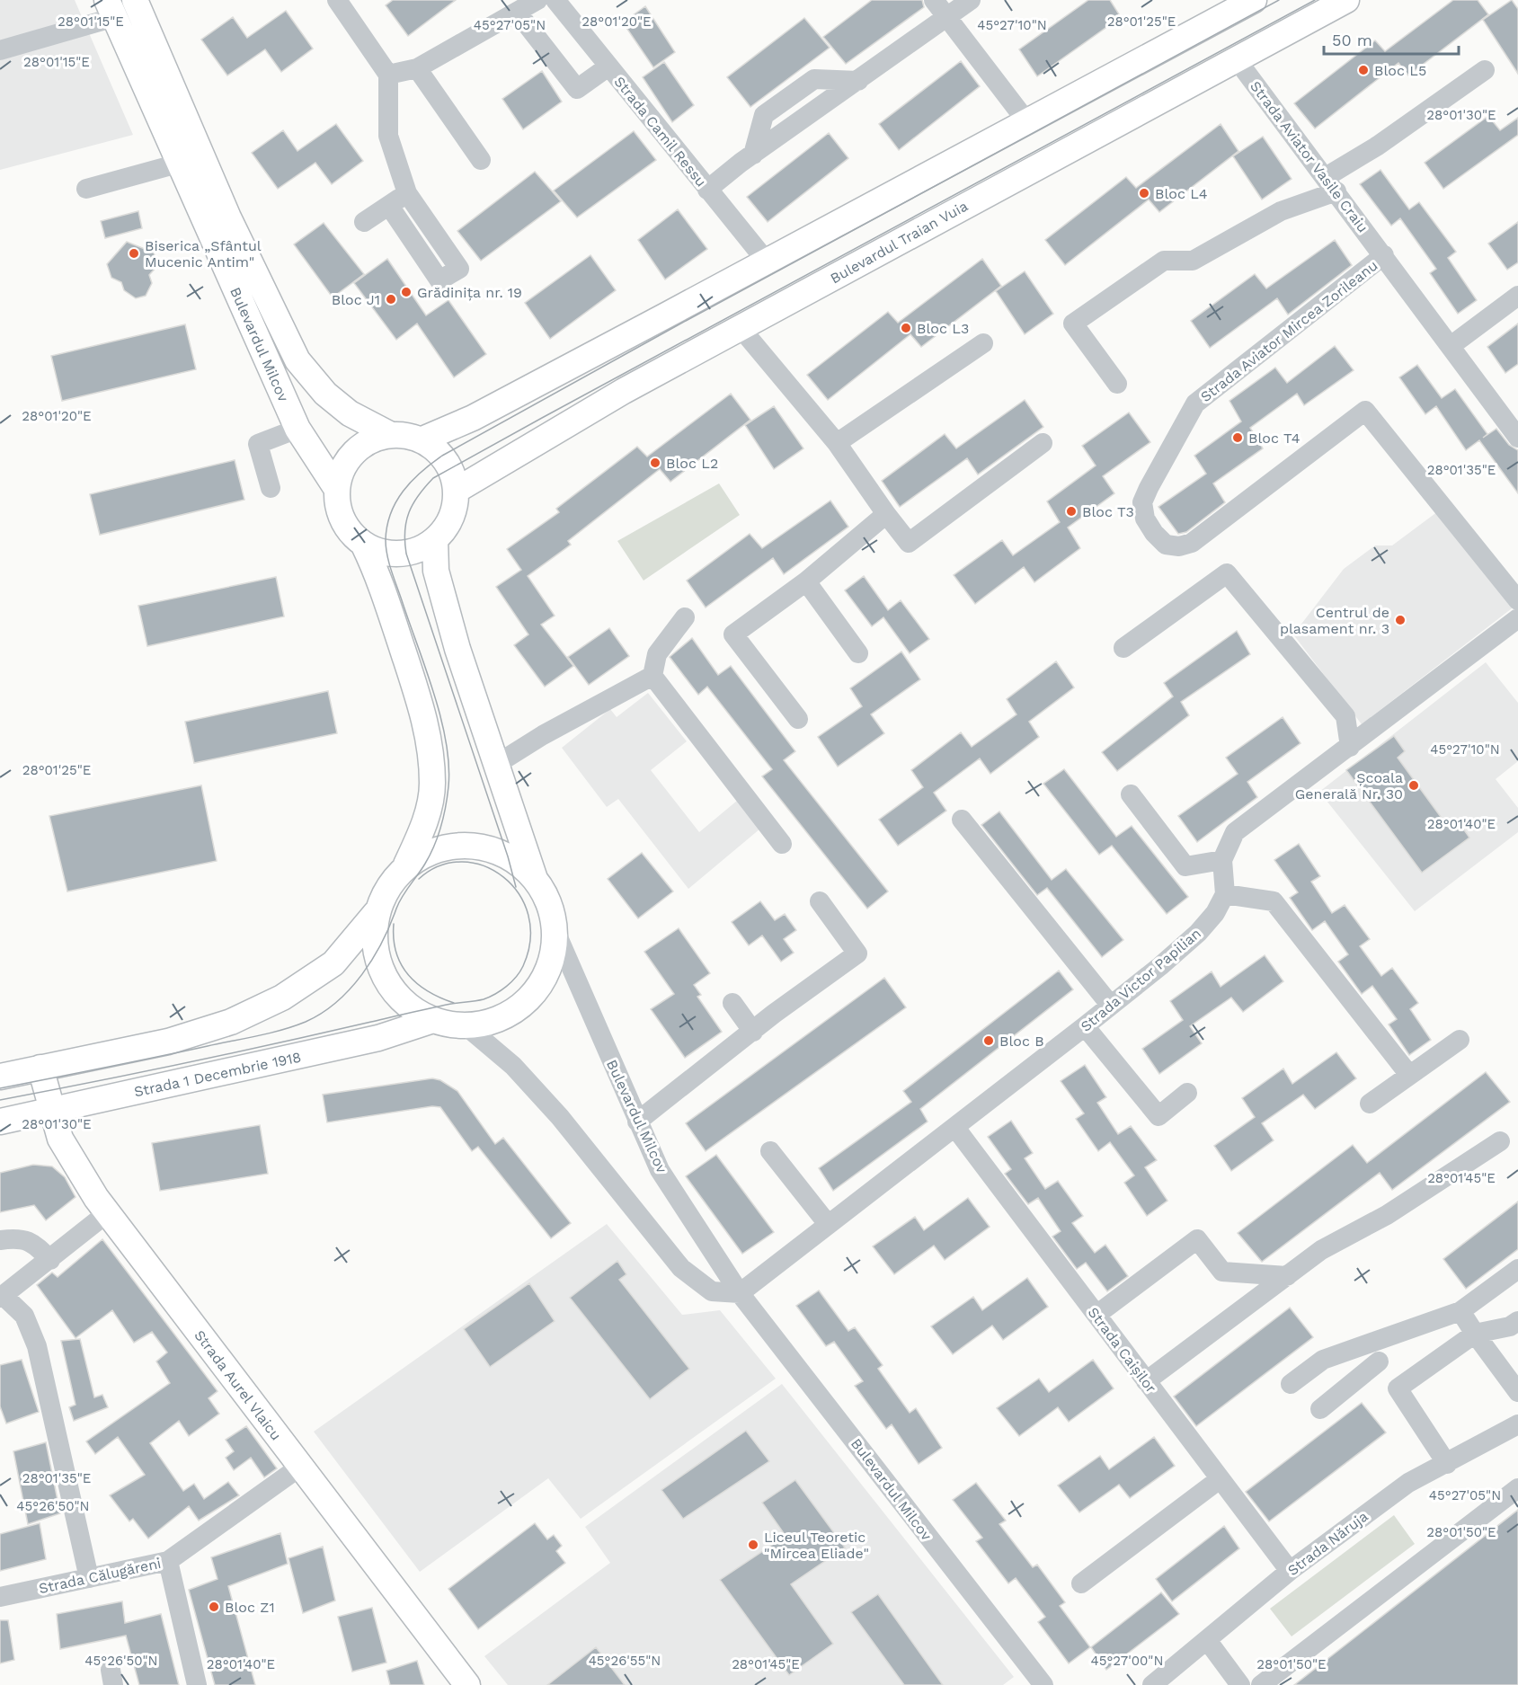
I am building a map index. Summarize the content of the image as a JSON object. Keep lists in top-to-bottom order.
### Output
{
  "streets": {
    "main road": [
      "Bulevardul Traian Vuia",
      "Bulevardul Milcov",
      "Strada 1 Decembrie 1918",
      "Strada Aurel Vlaicu"
    ],
    "street": [
      "Strada Camil Ressu",
      "Strada Aviator Vasile Craiu",
      "Strada Aviator Mircea Zorileanu",
      "Strada Victor Papilian",
      "Strada Caișilor",
      "Strada Năruja",
      "Strada Călugăreni"
    ]
  },
  "crossings": [
    ["Strada Aviator Vasile Craiu", "Bulevardul Traian Vuia"],
    ["Strada Aviator Vasile Craiu", "Strada Aviator Mircea Zorileanu"],
    ["Bulevardul Traian Vuia", "Bulevardul Milcov"],
    ["Bulevardul Milcov", "Strada Victor Papilian"],
    ["Bulevardul Milcov", "Strada 1 Decembrie 1918"],
    ["Strada Victor Papilian", "Strada Caișilor"],
    ["Strada 1 Decembrie 1918", "Strada Aurel Vlaicu"],
    ["Strada Caișilor", "Strada Năruja"],
    ["Strada Aurel Vlaicu", "Strada Călugăreni"]
  ],
  "places": [
    "Bloc L5",
    "Bloc L4",
    "Biserica „Sfântul Mucenic Antim\"",
    "Grădinița nr. 19",
    "Bloc J1",
    "Bloc L3",
    "Bloc T4",
    "Bloc L2",
    "Bloc T3",
    "Centrul de plasament nr. 3",
    "Școala Generală Nr. 30",
    "Bloc B",
    "Liceul Teoretic \"Mircea Eliade\"",
    "Bloc Z1"
  ],
  "scale_bar": "50 m",
  "coordinates": [
    "28°01'20\"E",
    "28°01'15\"E",
    "28°01'25\"E",
    "45°27'10\"N",
    "45°27'05\"N",
    "28°01'30\"E",
    "28°01'35\"E",
    "28°01'40\"E",
    "28°01'45\"E",
    "45°26'50\"N",
    "28°01'50\"E",
    "45°26'55\"N",
    "45°27'00\"N"
  ]
}
